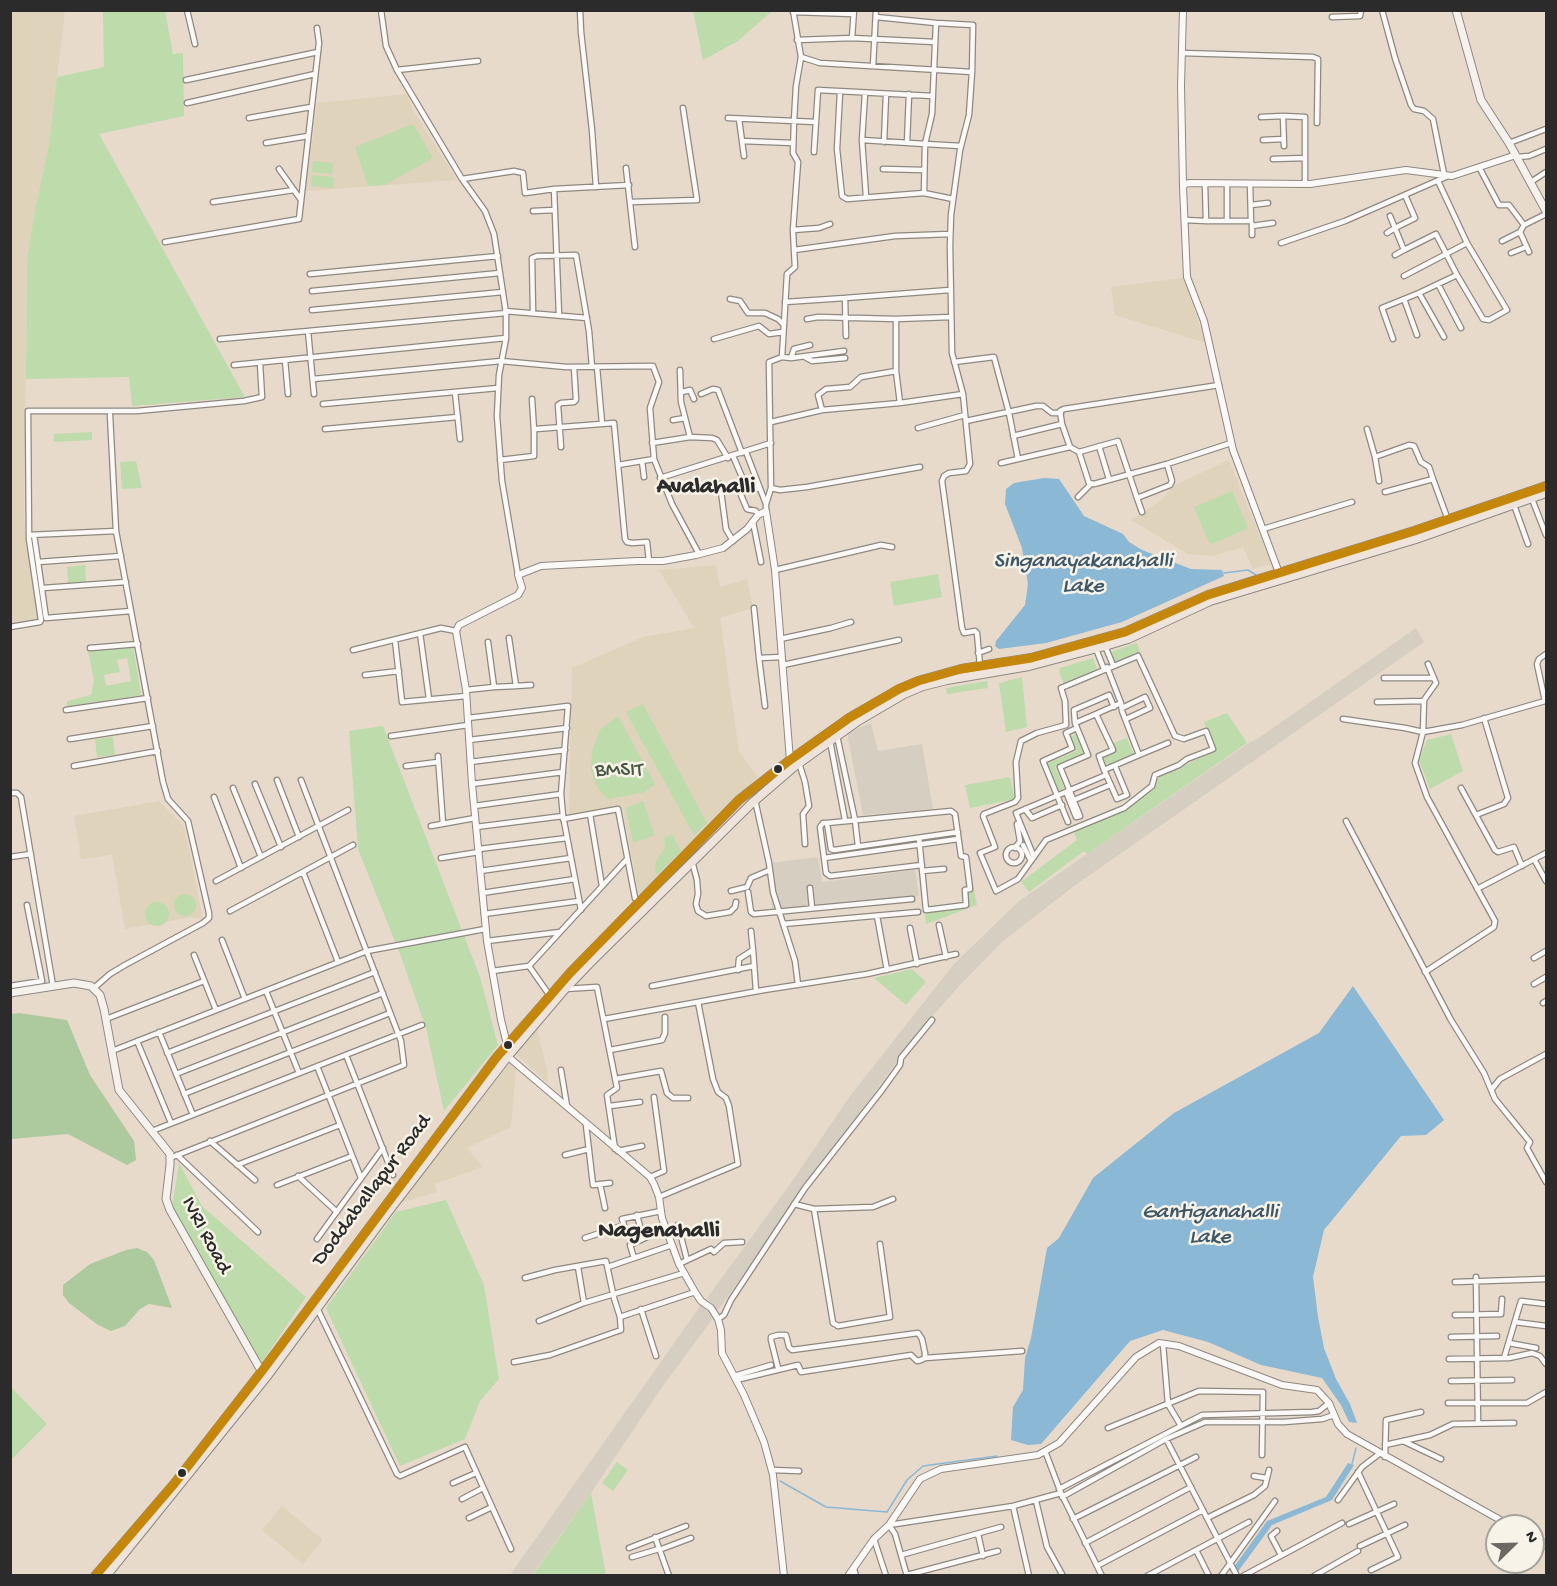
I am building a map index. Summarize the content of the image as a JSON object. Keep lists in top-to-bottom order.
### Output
{
  "streets": {
    "main road": ["Doddaballapur Road", "IVRI Road"]
  },
  "crossings": [
    ["Doddaballapur Road", "IVRI Road"]
  ],
  "districts": ["Avalahalli", "Nagenahalli"],
  "water": ["Singanayakanahalli Lake", "Gantiganahalli Lake"],
  "parks": ["BMSIT"],
  "north": "top right"
}
